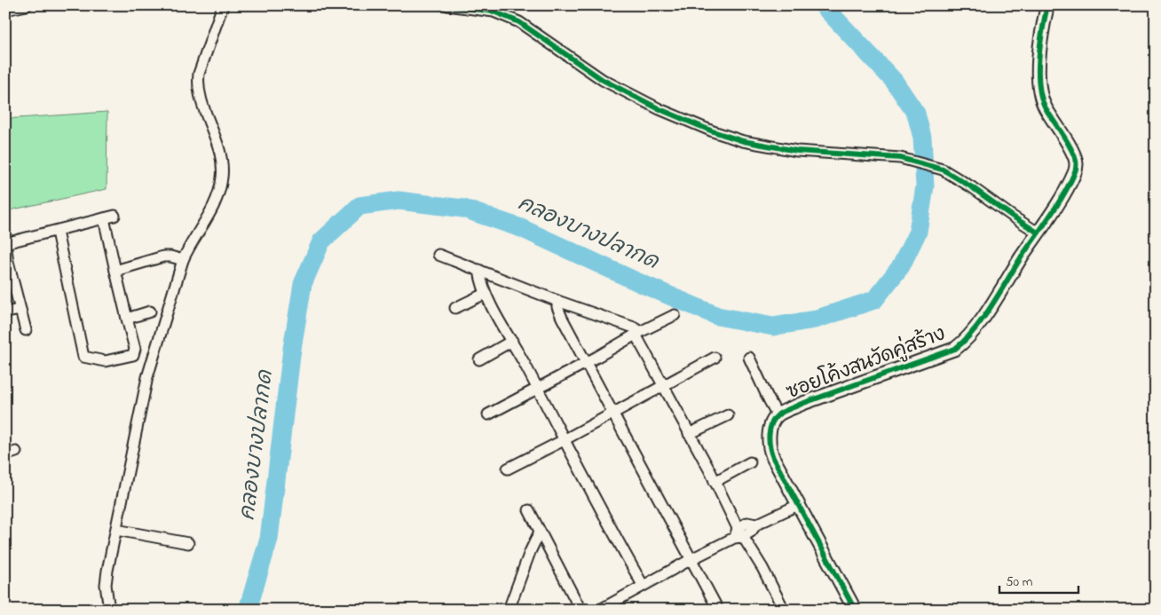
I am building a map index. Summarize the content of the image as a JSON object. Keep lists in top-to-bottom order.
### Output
{
  "streets": {
    "street": ["ซอยโค้งสนวัดคู่สร้าง"]
  },
  "water": ["คลองบางปลากด"],
  "scale_bar": "50 m"
}
